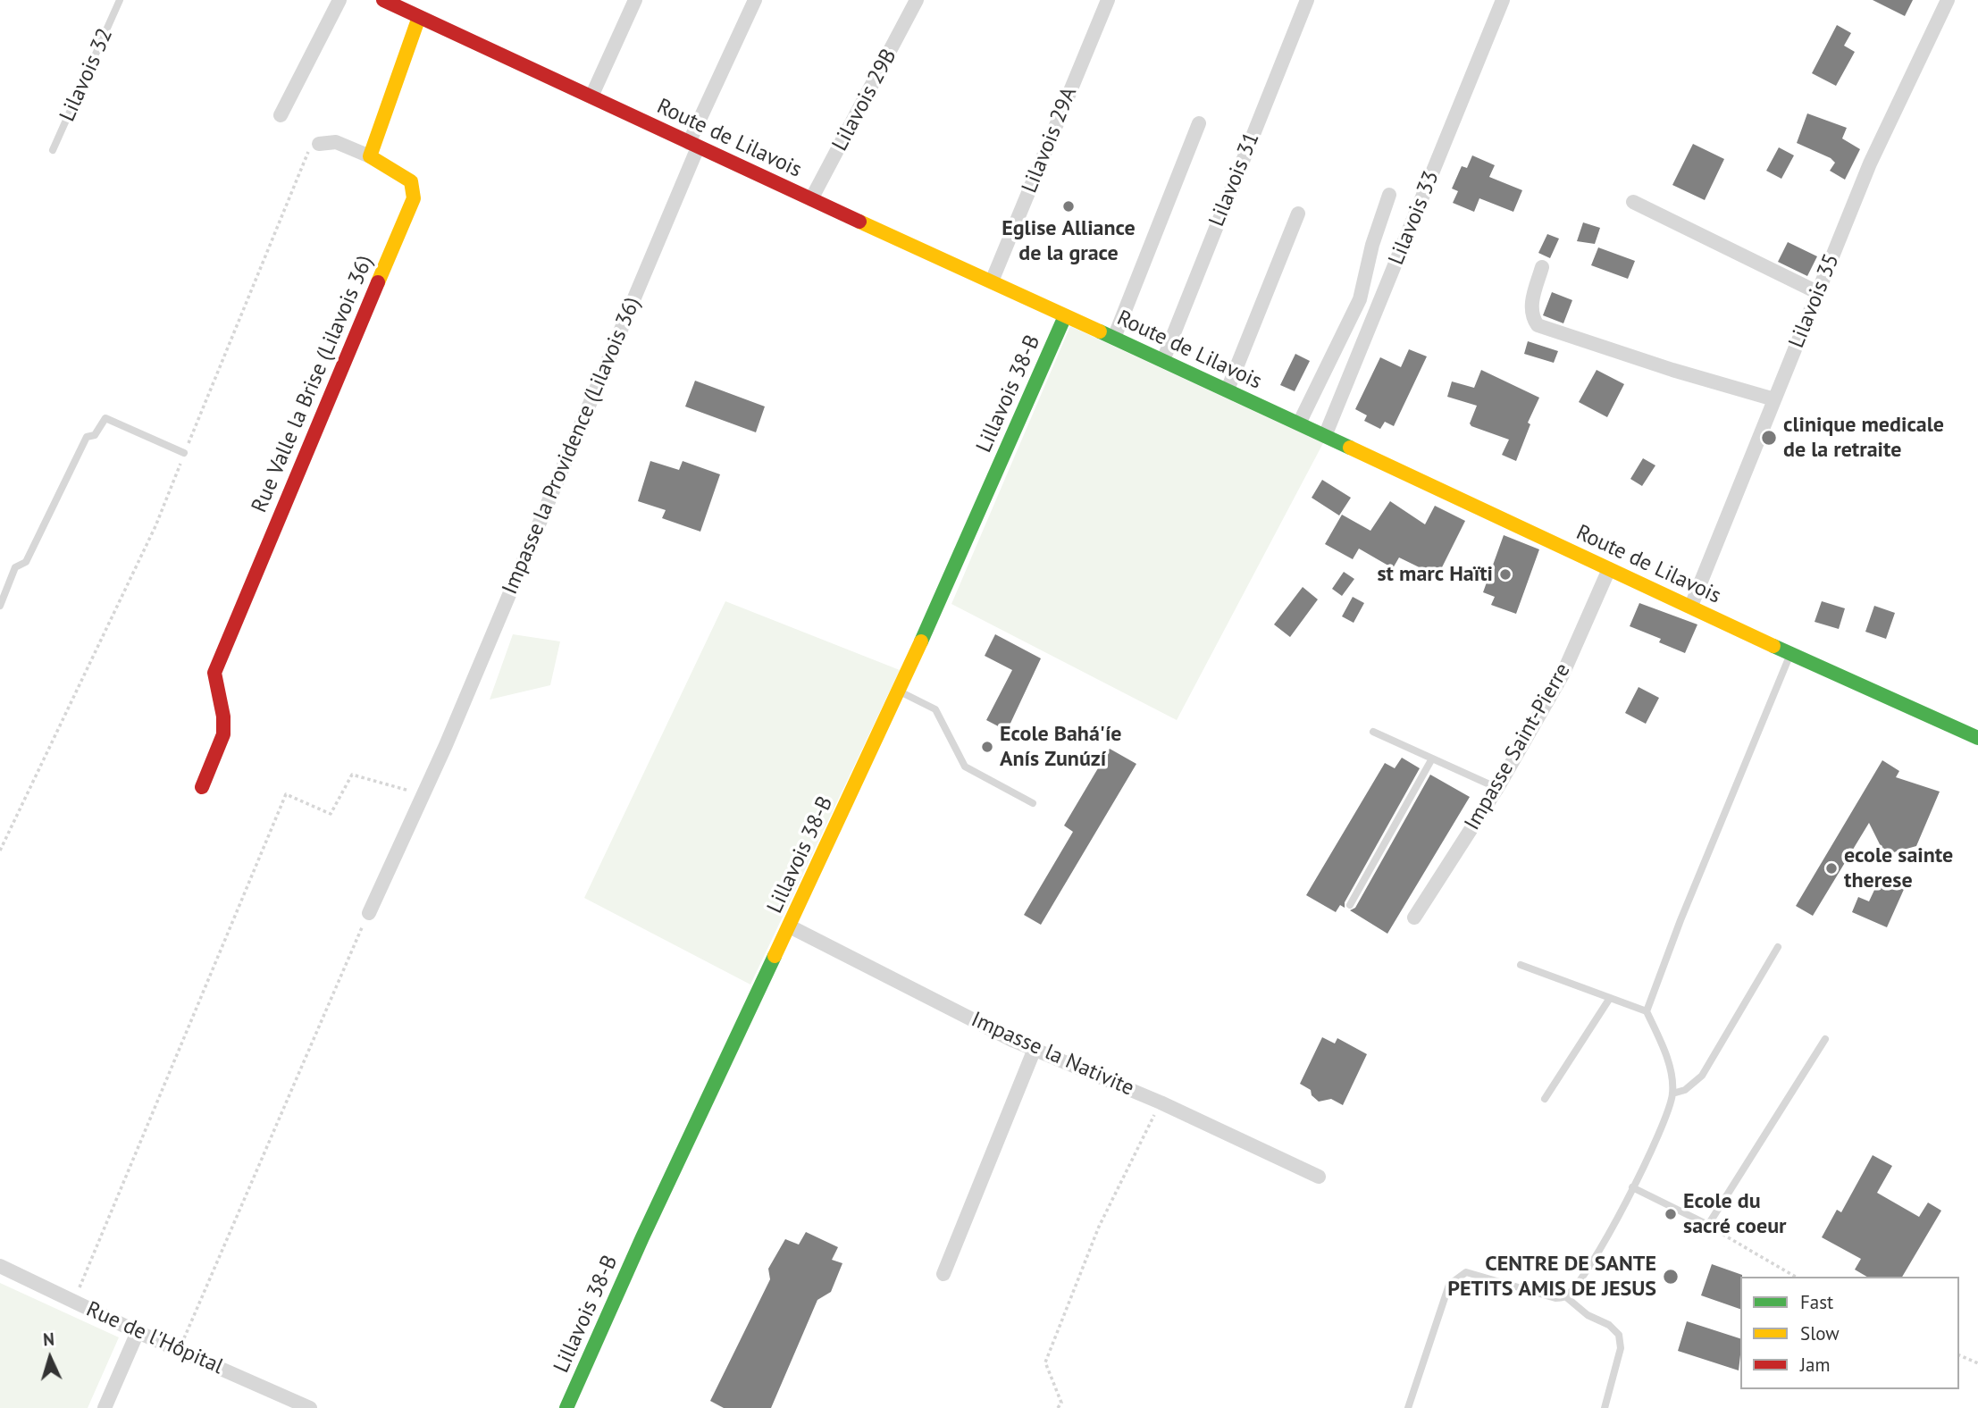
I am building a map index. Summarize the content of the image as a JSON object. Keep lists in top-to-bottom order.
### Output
{
  "streets": {
    "street": [
      "Lilavois 29B",
      "Route de Lilavois",
      "Lilavois 29A",
      "Lilavois 31",
      "Lilavois 33",
      "Lilavois 35",
      "Rue Valle la Brise (Lilavois 36)",
      "Lillavois 38-B",
      "Impasse la Providence (Lilavois 36)",
      "Impasse Saint-Pierre",
      "Impasse la Nativite",
      "Rue de l'Hôpital"
    ],
    "lane": ["Lilavois 32"]
  },
  "crossings": [
    ["Lilavois 29B", "Route de Lilavois"],
    ["Route de Lilavois", "Lilavois 29A"],
    ["Route de Lilavois", "Lilavois 31"],
    ["Route de Lilavois", "Lilavois 33"],
    ["Route de Lilavois", "Lilavois 35"],
    ["Route de Lilavois", "Lillavois 38-B"],
    ["Route de Lilavois", "Impasse la Providence (Lilavois 36)"],
    ["Route de Lilavois", "Impasse Saint-Pierre"],
    ["Lillavois 38-B", "Impasse la Nativite"]
  ],
  "places": [
    "Eglise Alliance de la grace",
    "clinique medicale de la retraite",
    "st marc Haïti",
    "Ecole Bahá'íe Anís Zunúzí",
    "ecole sainte therese",
    "Ecole du sacré coeur",
    "CENTRE DE SANTE PETITS AMIS DE JESUS"
  ],
  "legend": ["Fast", "Slow", "Jam"],
  "north": "top"
}
